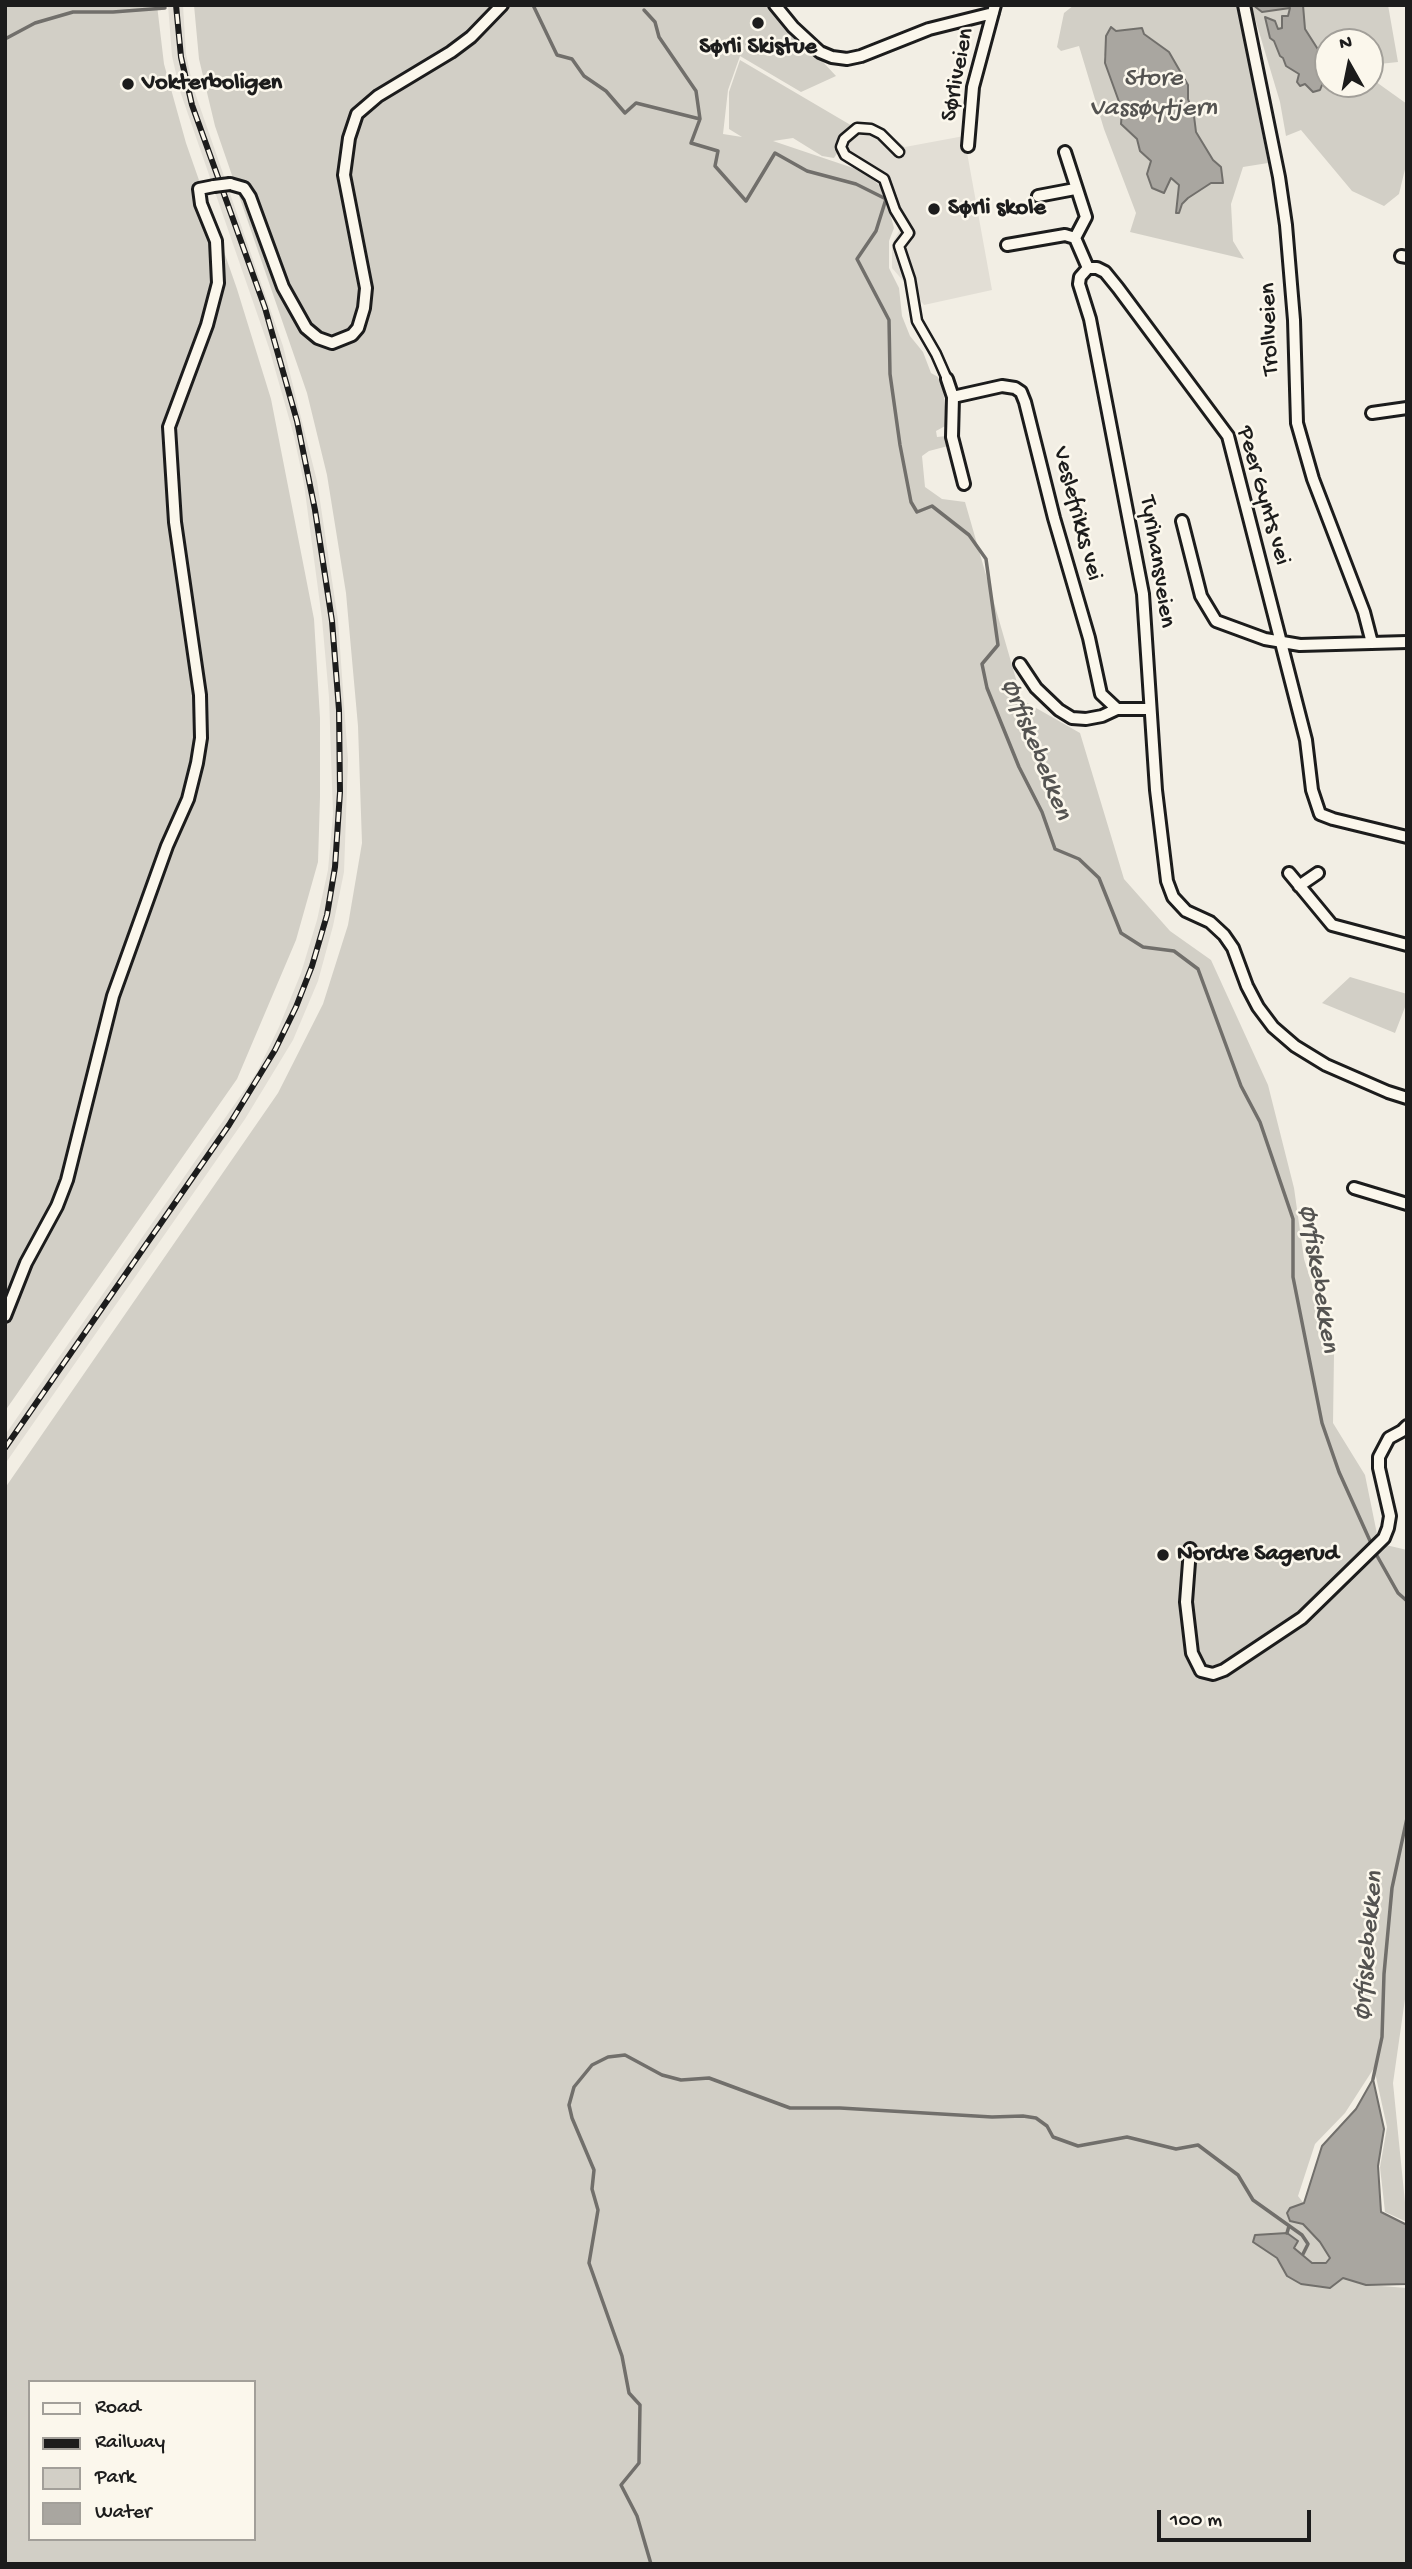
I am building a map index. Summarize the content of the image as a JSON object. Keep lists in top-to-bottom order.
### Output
{
  "streets": {
    "street": [
      "Sørliveien",
      "Trollveien",
      "Peer Gynts vei",
      "Veslefrikks vei",
      "Tyrihansveien"
    ]
  },
  "crossings": [
    ["Peer Gynts vei", "Tyrihansveien"]
  ],
  "water": ["Store Vassøytjern", "Ørfiskebekken"],
  "places": [
    "Sørli Skistue",
    "Vokterboligen",
    "Sørli skole",
    "Nordre Sagerud"
  ],
  "legend": [
    "Road",
    "Railway",
    "Park",
    "Water"
  ],
  "scale_bar": "100 m",
  "north": "top"
}
